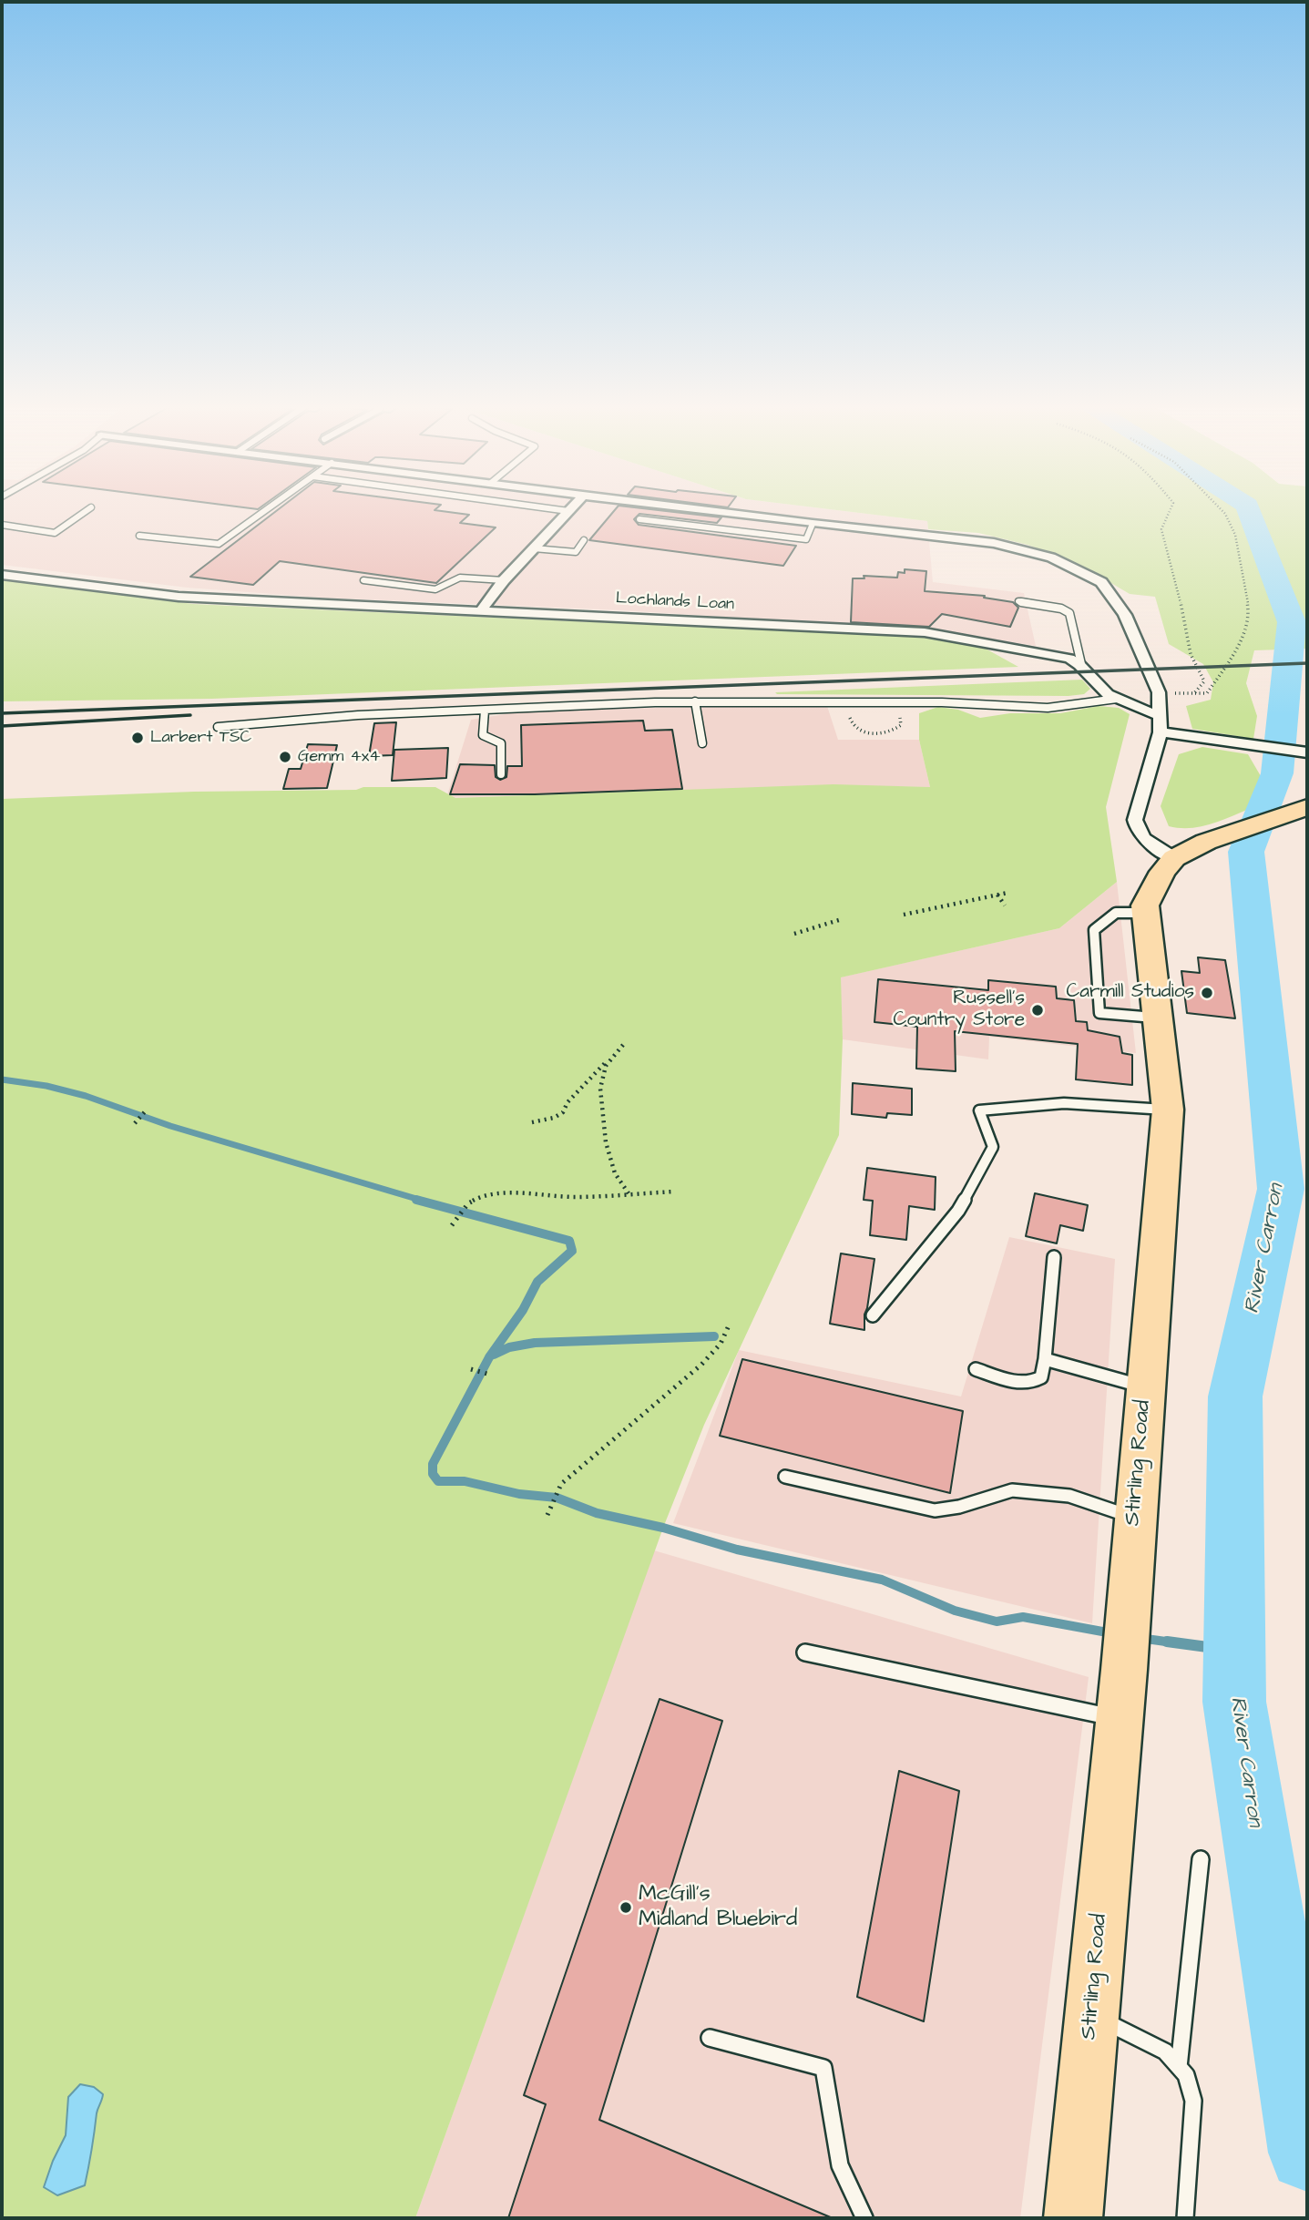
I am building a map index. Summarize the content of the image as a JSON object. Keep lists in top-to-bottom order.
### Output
{
  "streets": {
    "main road": ["Stirling Road"],
    "street": ["Lochlands Loan"]
  },
  "water": ["River Carron"],
  "places": [
    "Larbert TSC",
    "Gemm 4x4",
    "Carmill Studios",
    "Russell's Country Store",
    "McGill's Midland Bluebird"
  ]
}
